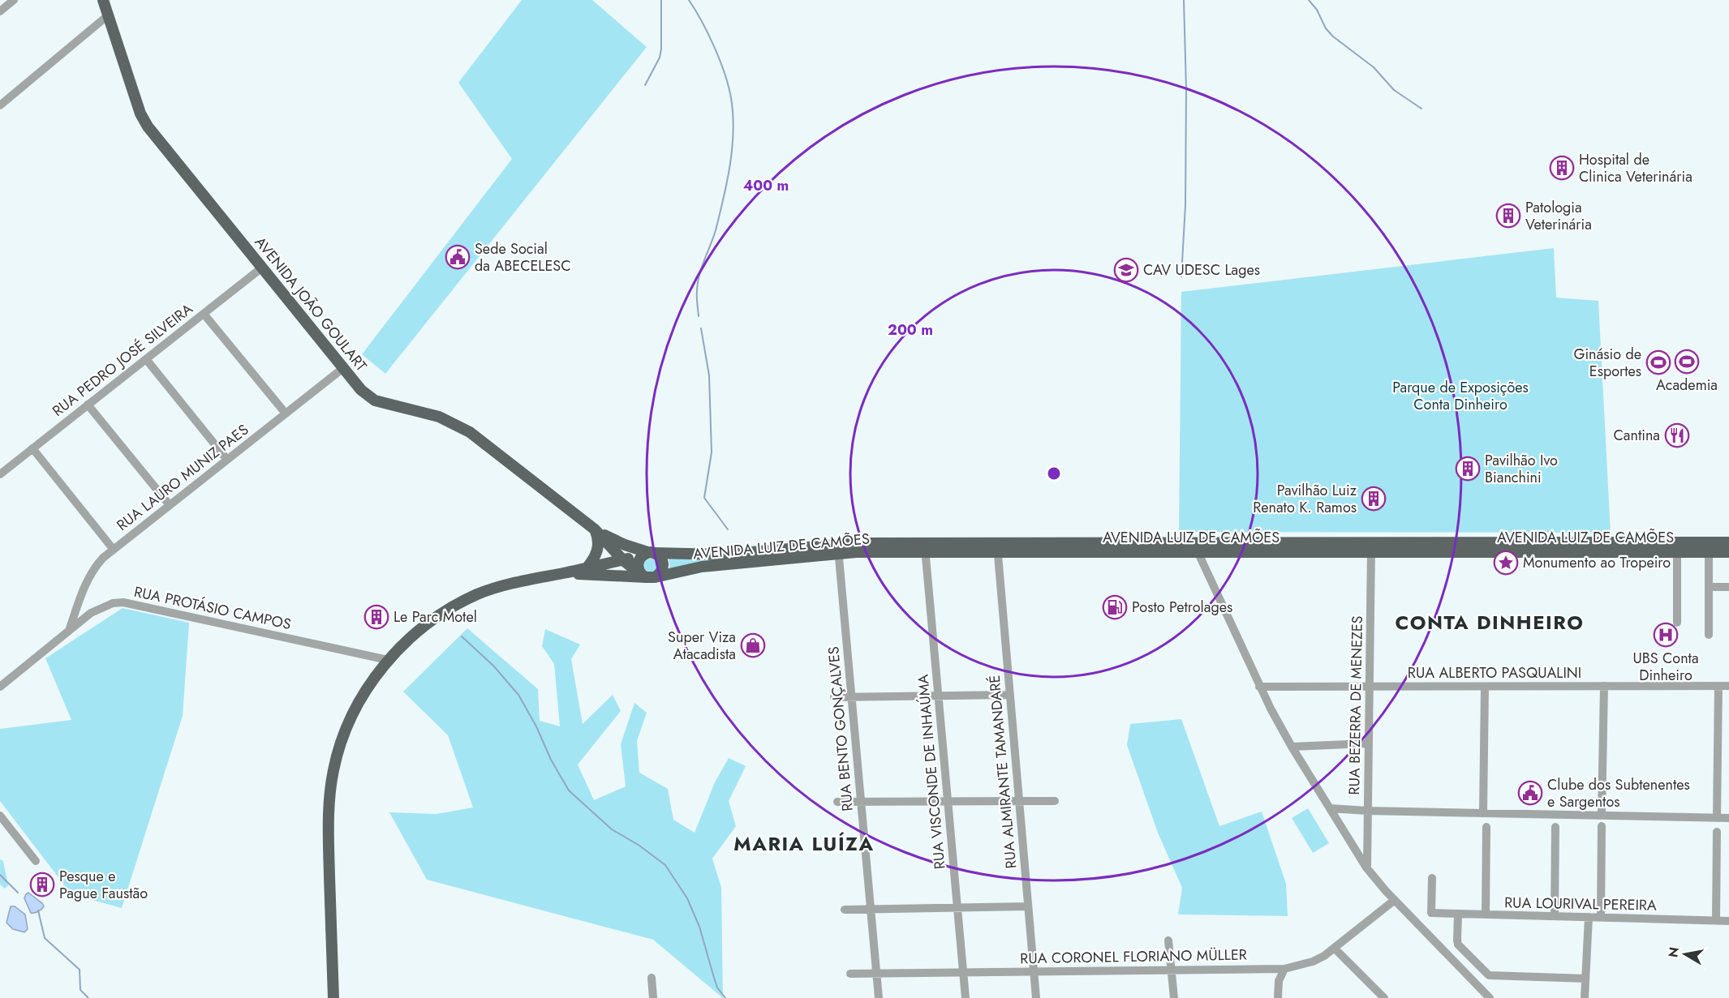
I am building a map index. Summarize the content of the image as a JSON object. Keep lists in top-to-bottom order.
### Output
{
  "streets": {
    "main road": ["AVENIDA JOÃO GOULART", "AVENIDA LUIZ DE CAMÕES"],
    "street": [
      "RUA PEDRO JOSÉ SILVEIRA",
      "RUA LAURO MUNIZ PAES",
      "RUA PROTÁSIO CAMPOS",
      "RUA ALBERTO PASQUALINI",
      "RUA BEZERRA DE MENEZES",
      "RUA BENTO GONÇALVES",
      "RUA VISCONDE DE INHAÚMA",
      "RUA ALMIRANTE TAMANDARÉ",
      "RUA LOURIVAL PEREIRA",
      "RUA CORONEL FLORIANO MÜLLER"
    ]
  },
  "crossings": [
    ["AVENIDA JOÃO GOULART", "RUA PEDRO JOSÉ SILVEIRA"],
    ["AVENIDA JOÃO GOULART", "RUA LAURO MUNIZ PAES"],
    ["AVENIDA JOÃO GOULART", "AVENIDA LUIZ DE CAMÕES"],
    ["RUA LAURO MUNIZ PAES", "RUA PROTÁSIO CAMPOS"],
    ["AVENIDA LUIZ DE CAMÕES", "RUA BEZERRA DE MENEZES"],
    ["AVENIDA LUIZ DE CAMÕES", "RUA BENTO GONÇALVES"],
    ["AVENIDA LUIZ DE CAMÕES", "RUA VISCONDE DE INHAÚMA"],
    ["AVENIDA LUIZ DE CAMÕES", "RUA ALMIRANTE TAMANDARÉ"],
    ["RUA ALBERTO PASQUALINI", "RUA BEZERRA DE MENEZES"],
    ["RUA BENTO GONÇALVES", "RUA CORONEL FLORIANO MÜLLER"],
    ["RUA VISCONDE DE INHAÚMA", "RUA CORONEL FLORIANO MÜLLER"],
    ["RUA ALMIRANTE TAMANDARÉ", "RUA CORONEL FLORIANO MÜLLER"]
  ],
  "districts": ["CONTA DINHEIRO", "MARIA LUÍZA"],
  "parks": ["Parque de Exposições Conta Dinheiro"],
  "places": {
    "building": [
      "Hospital de Clinica Veterinária",
      "Patologia Veterinária",
      "Pavilhão Ivo Bianchini",
      "Pavilhão Luiz Renato K. Ramos",
      "Le Parc Motel",
      "Pesque e Pague Faustão"
    ],
    "public building": ["Sede Social da ABECELESC", "Clube dos Subtenentes e Sargentos"],
    "school or university": ["CAV UDESC Lages"],
    "sports": ["Academia", "Ginásio de Esportes"],
    "restaurant": ["Cantina"],
    "place": ["Monumento ao Tropeiro"],
    "fuel station": ["Posto Petrolages"],
    "hospital": ["UBS Conta Dinheiro"],
    "shop": ["Super Viza Atacadista"]
  },
  "north": "left",
  "rings": ["400 m", "200 m"]
}
